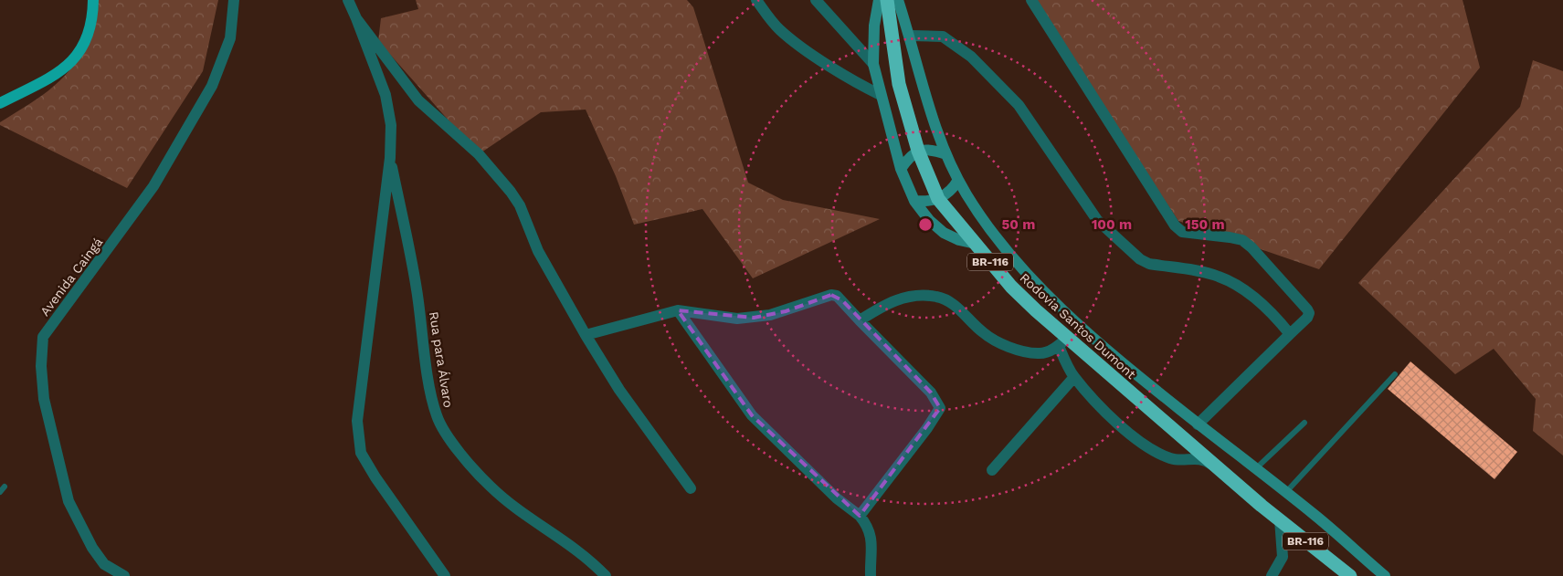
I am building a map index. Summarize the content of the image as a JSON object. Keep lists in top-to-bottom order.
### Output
{
  "streets": {
    "highway": ["BR-116", "Rodovia Santos Dumont"],
    "street": ["Avenida Caingá", "Rua para Álvaro"]
  },
  "rings": ["50 m", "100 m", "150 m"]
}
